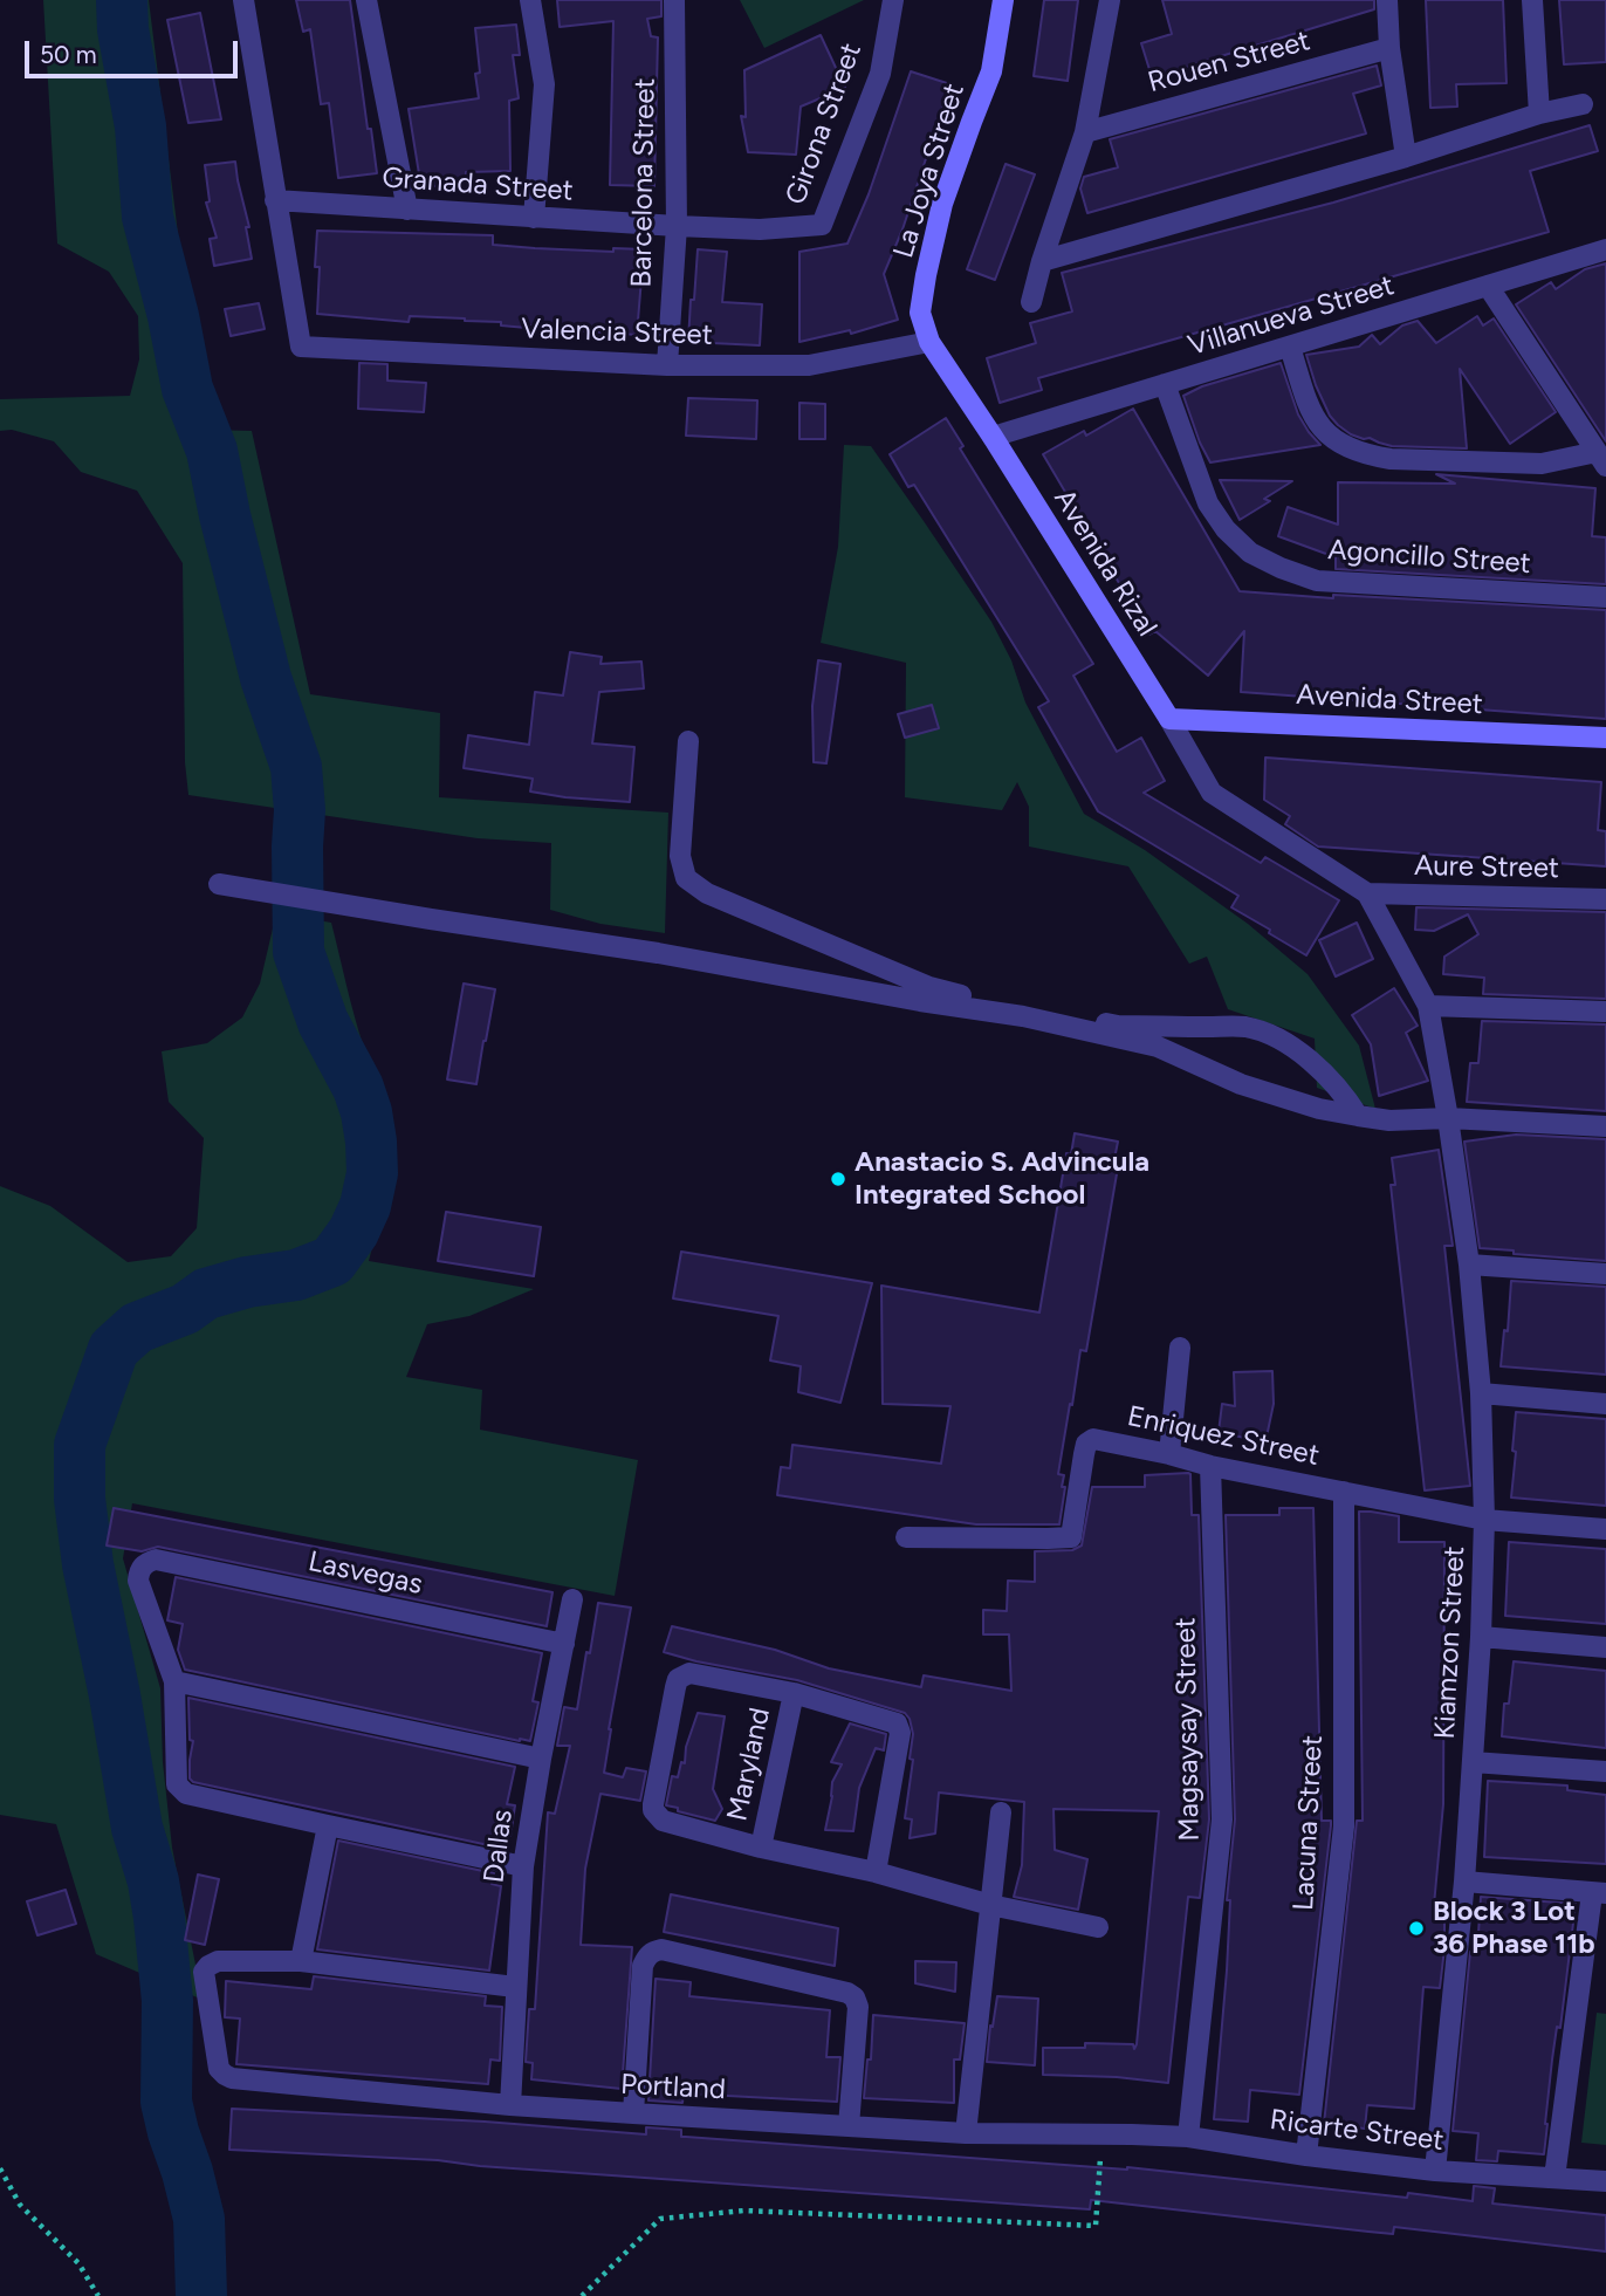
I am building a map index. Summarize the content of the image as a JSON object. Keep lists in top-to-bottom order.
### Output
{
  "streets": {
    "street": [
      "Rouen Street",
      "Girona Street",
      "La Joya Street",
      "Barcelona Street",
      "Granada Street",
      "Villanueva Street",
      "Valencia Street",
      "Agoncillo Street",
      "Avenida Rizal",
      "Avenida Street",
      "Aure Street",
      "Enriquez Street",
      "Lasvegas",
      "Kiamzon Street",
      "Magsaysay Street",
      "Maryland",
      "Lacuna Street",
      "Dallas",
      "Portland",
      "Ricarte Street"
    ]
  },
  "crossings": [
    ["Girona Street", "Barcelona Street"],
    ["Girona Street", "Granada Street"],
    ["La Joya Street", "Villanueva Street"],
    ["La Joya Street", "Valencia Street"],
    ["La Joya Street", "Avenida Rizal"],
    ["Barcelona Street", "Granada Street"],
    ["Barcelona Street", "Valencia Street"],
    ["Granada Street", "Valencia Street"],
    ["Villanueva Street", "Agoncillo Street"],
    ["Villanueva Street", "Avenida Rizal"],
    ["Avenida Rizal", "Avenida Street"],
    ["Aure Street", "Kiamzon Street"],
    ["Enriquez Street", "Kiamzon Street"],
    ["Enriquez Street", "Magsaysay Street"],
    ["Enriquez Street", "Lacuna Street"],
    ["Lasvegas", "Dallas"],
    ["Kiamzon Street", "Ricarte Street"],
    ["Magsaysay Street", "Ricarte Street"],
    ["Lacuna Street", "Ricarte Street"],
    ["Dallas", "Portland"],
    ["Portland", "Ricarte Street"]
  ],
  "places": ["Anastacio S. Advincula Integrated School", "Block 3 Lot 36 Phase 11b"],
  "scale_bar": "50 m"
}
